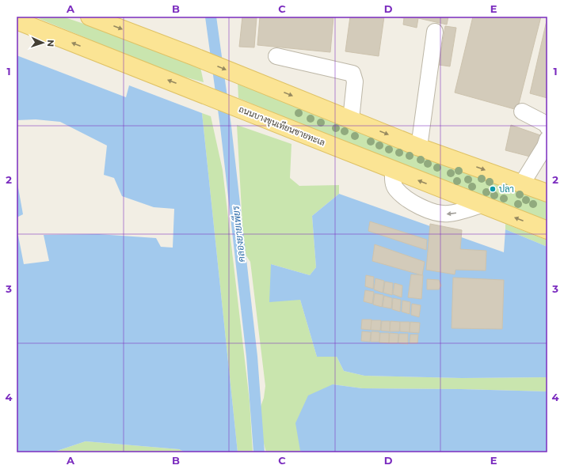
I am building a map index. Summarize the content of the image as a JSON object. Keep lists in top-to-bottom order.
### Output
{
  "streets": {
    "main road": ["ถนนบางขุนเทียนชายทะเล"]
  },
  "water": ["คลองยายเพียร"],
  "places": ["ปลา"],
  "north": "right",
  "grid": {
    "columns": [
      "A",
      "B",
      "C",
      "D",
      "E"
    ],
    "rows": [
      "1",
      "2",
      "3",
      "4"
    ]
  }
}
